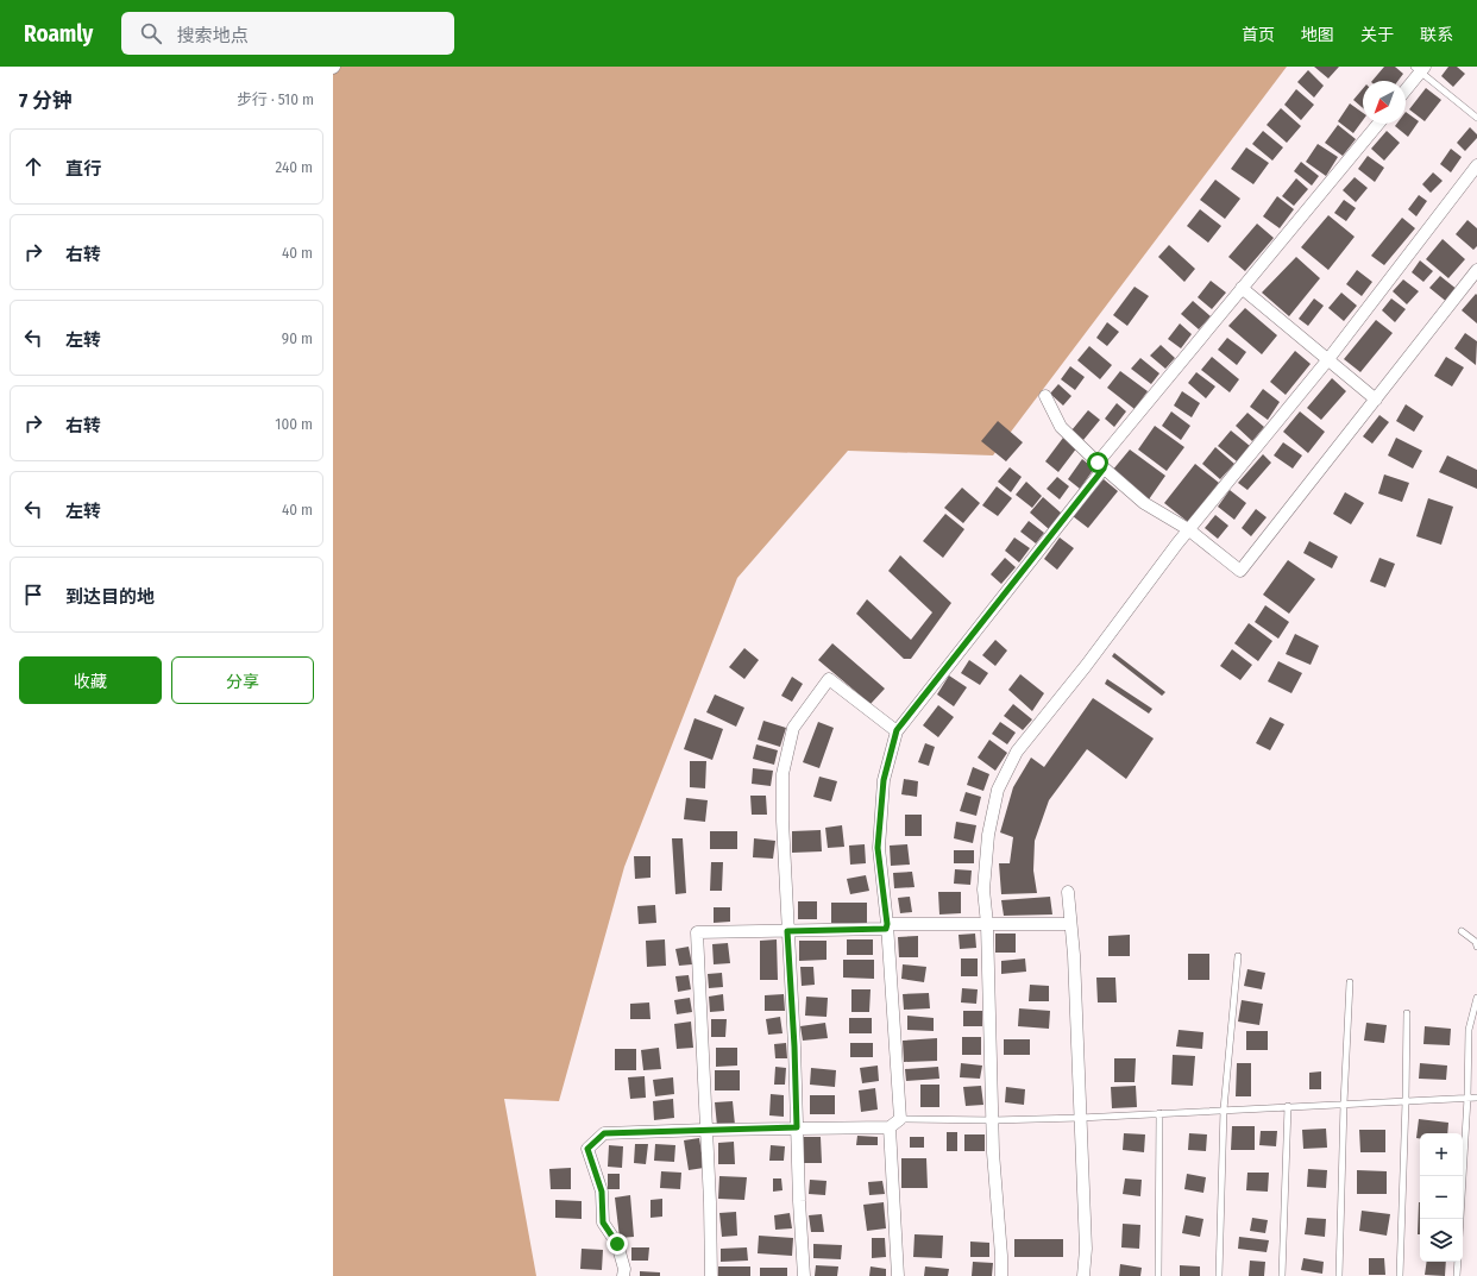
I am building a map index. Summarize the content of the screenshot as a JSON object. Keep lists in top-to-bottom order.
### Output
{
  "north": "bottom left",
  "page": {
    "header": "Roamly",
    "search": "搜索地点",
    "nav": [
      "首页",
      "地图",
      "关于",
      "联系"
    ],
    "heading": ["7 分钟", "步行 · 510 m"],
    "list": [
      ["直行", "240 m"],
      ["右转", "40 m"],
      ["左转", "90 m"],
      ["右转", "100 m"],
      ["左转", "40 m"],
      "到达目的地"
    ],
    "buttons": ["收藏", "分享"],
    "map_buttons": ["+", "−"]
  }
}
